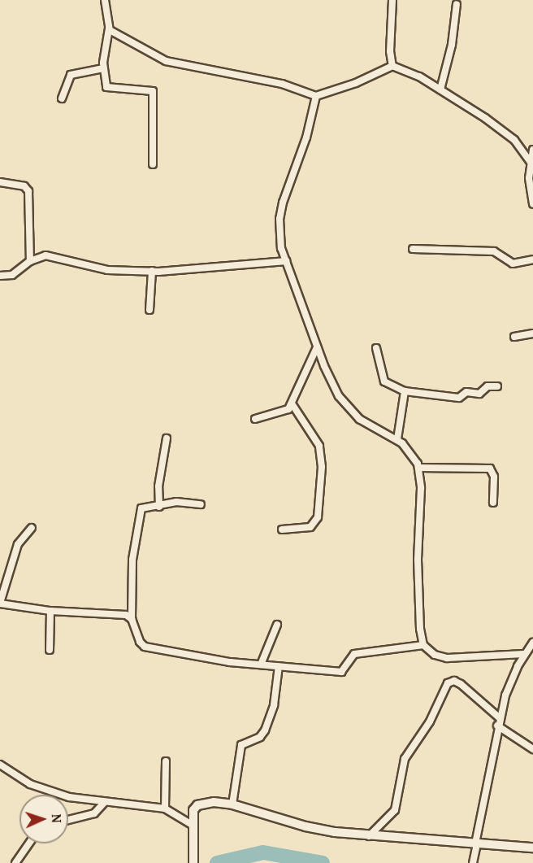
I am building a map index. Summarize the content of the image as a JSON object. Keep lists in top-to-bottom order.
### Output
{
  "north": "right"
}
